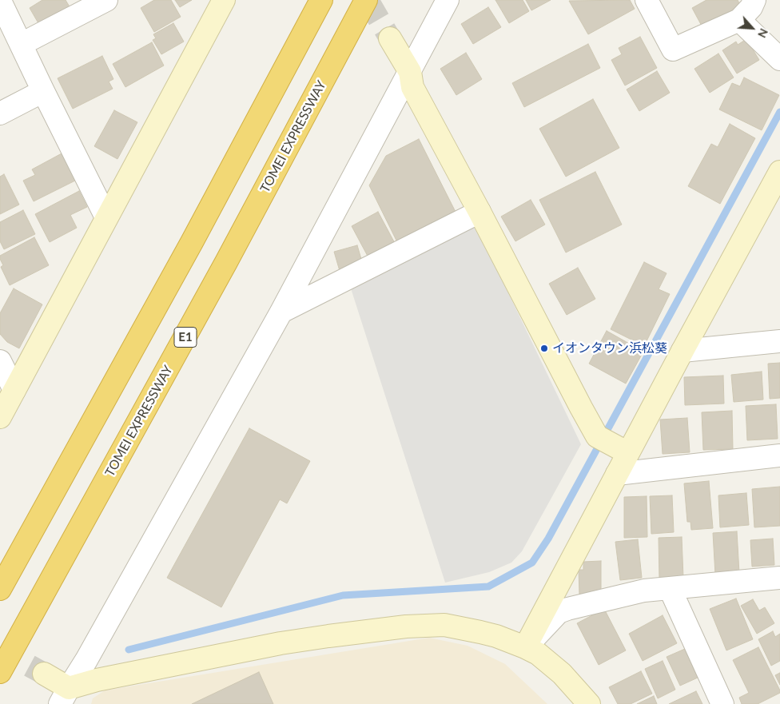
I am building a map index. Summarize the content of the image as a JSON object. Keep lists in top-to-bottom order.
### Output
{
  "streets": {
    "highway": ["TOMEI EXPRESSWAY", "E1"]
  },
  "places": ["イオンタウン浜松葵"],
  "north": "bottom right"
}
